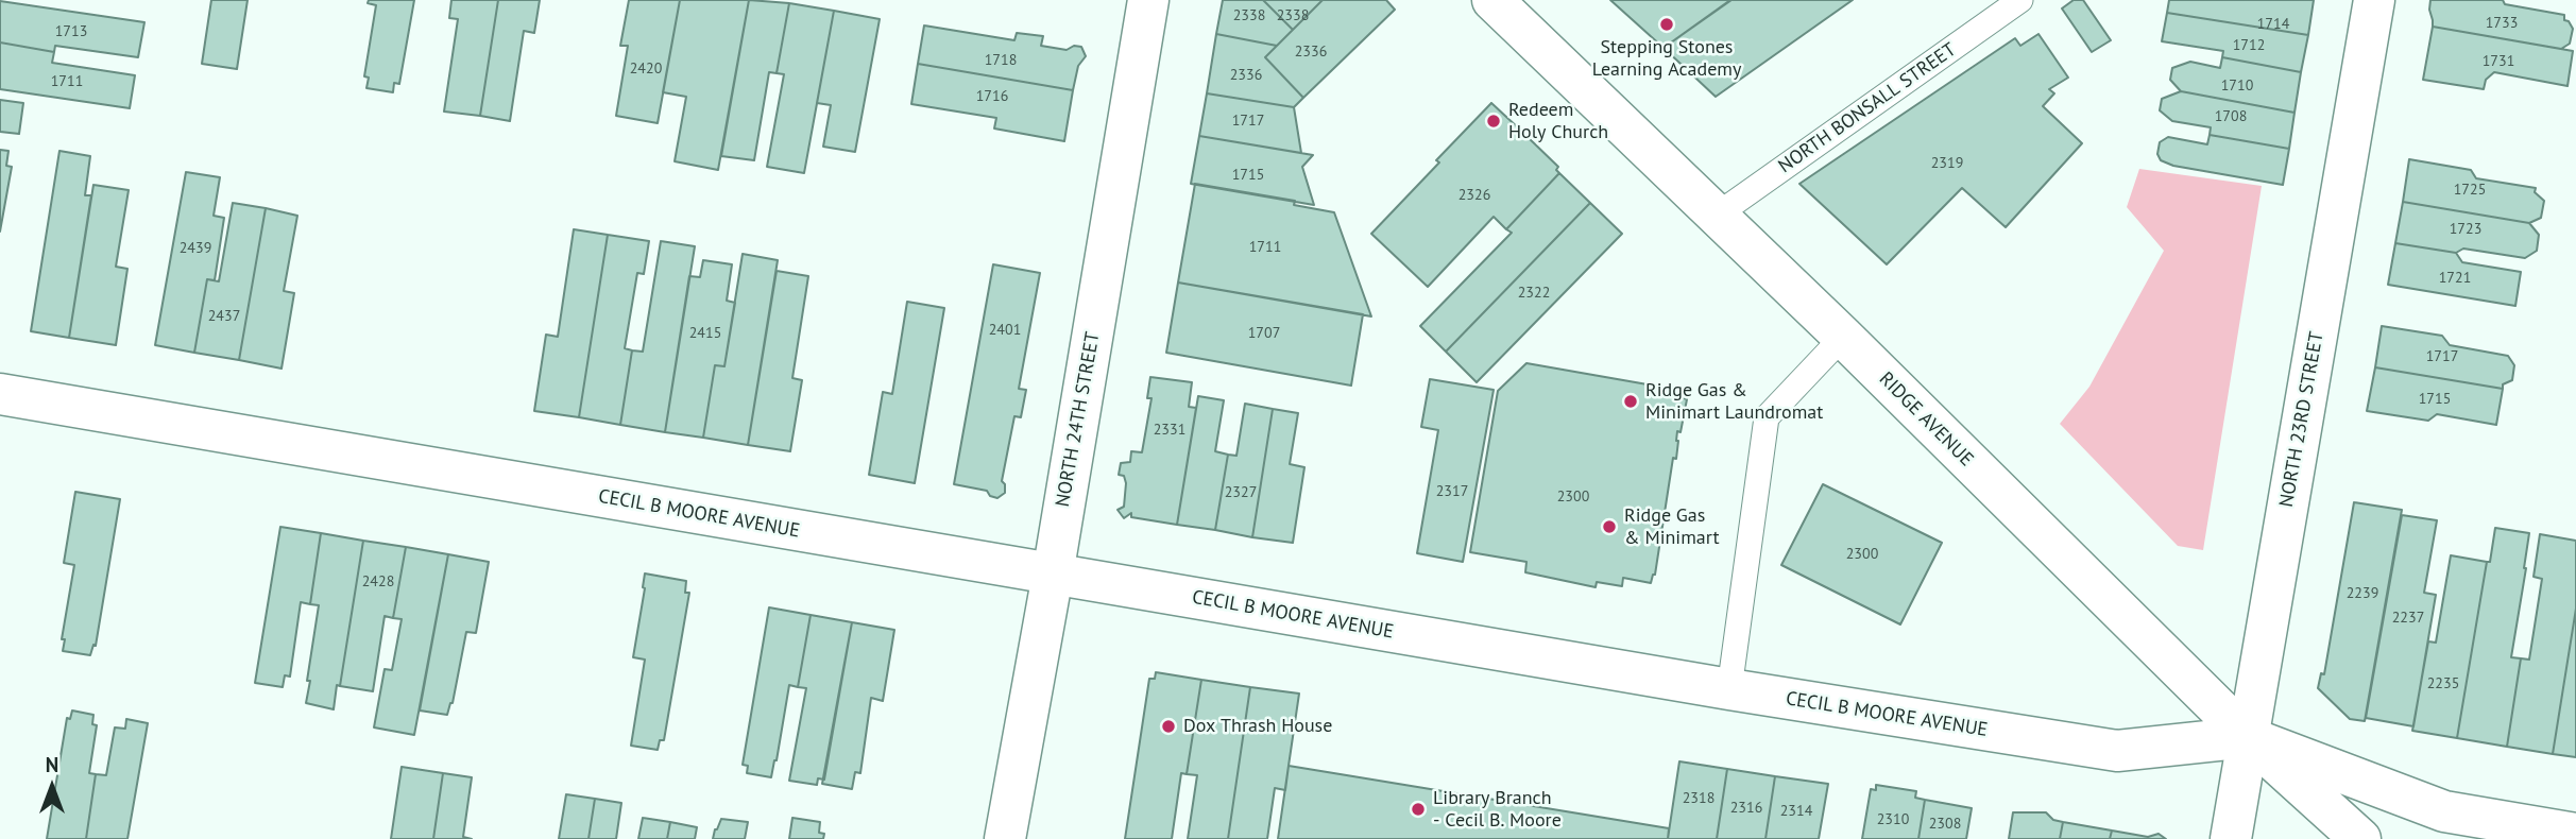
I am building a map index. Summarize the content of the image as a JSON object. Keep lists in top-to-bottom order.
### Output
{
  "streets": {
    "street": [
      "NORTH 24TH STREET",
      "RIDGE AVENUE",
      "NORTH 23RD STREET",
      "CECIL B MOORE AVENUE"
    ],
    "lane": ["NORTH BONSALL STREET"]
  },
  "crossings": [
    ["NORTH BONSALL STREET", "RIDGE AVENUE"],
    ["NORTH 24TH STREET", "CECIL B MOORE AVENUE"],
    ["RIDGE AVENUE", "NORTH 23RD STREET"],
    ["RIDGE AVENUE", "CECIL B MOORE AVENUE"],
    ["NORTH 23RD STREET", "CECIL B MOORE AVENUE"]
  ],
  "places": [
    "Stepping Stones Learning Academy",
    "Redeem Holy Church",
    "Ridge Gas & Minimart Laundromat",
    "Ridge Gas & Minimart",
    "Dox Thrash House",
    "Library Branch - Cecil B. Moore"
  ],
  "house_numbers": [
    "2338",
    "2338",
    "1733",
    "1714",
    "1713",
    "1712",
    "2336",
    "1718",
    "1731",
    "2420",
    "2336",
    "1711",
    "1710",
    "1716",
    "1708",
    "1717",
    "2319",
    "1715",
    "1725",
    "2326",
    "1723",
    "1711",
    "2439",
    "1721",
    "2322",
    "2437",
    "2401",
    "2415",
    "1707",
    "1717",
    "1715",
    "2331",
    "2317",
    "2327",
    "2300",
    "2300",
    "2428",
    "2239",
    "2237",
    "2235",
    "2318",
    "2316",
    "2314",
    "2310",
    "2308"
  ],
  "north": "top"
}
